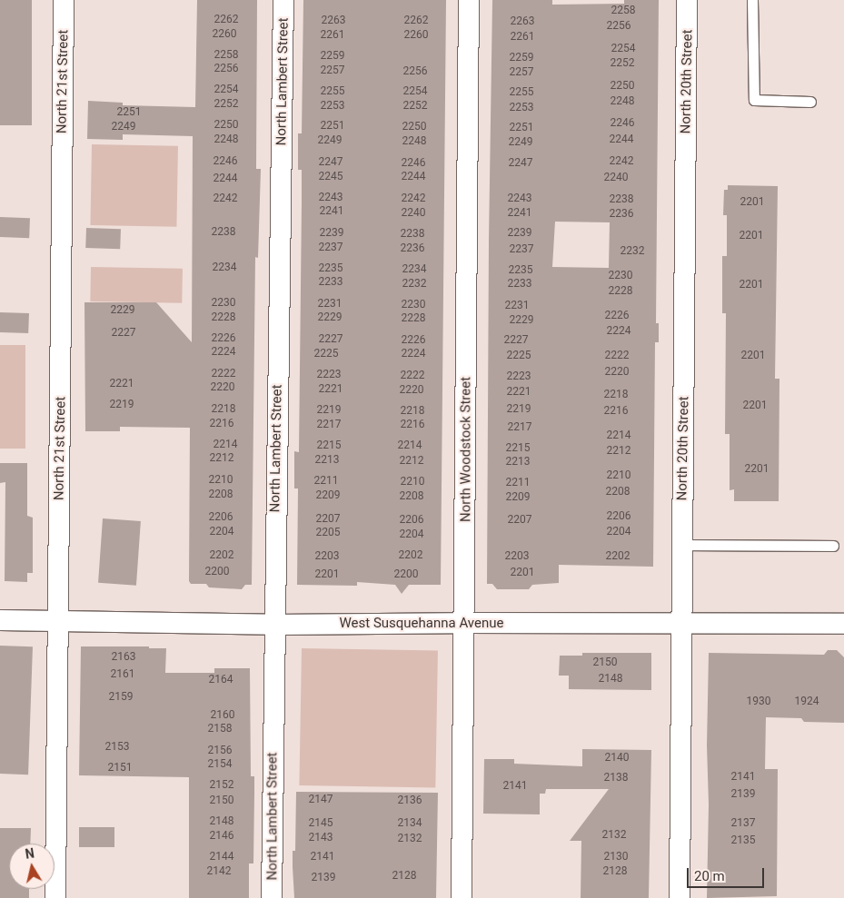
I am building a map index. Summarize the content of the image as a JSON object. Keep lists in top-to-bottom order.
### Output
{
  "streets": {
    "street": [
      "North 21st Street",
      "North Lambert Street",
      "North 20th Street",
      "North Woodstock Street",
      "West Susquehanna Avenue"
    ]
  },
  "crossings": [
    ["North 21st Street", "West Susquehanna Avenue"],
    ["North Lambert Street", "West Susquehanna Avenue"],
    ["North 20th Street", "West Susquehanna Avenue"],
    ["North Woodstock Street", "West Susquehanna Avenue"]
  ],
  "house_numbers": [
    "2258",
    "2262",
    "2263",
    "2262",
    "2263",
    "2256",
    "2260",
    "2261",
    "2260",
    "2261",
    "2254",
    "2258",
    "2259",
    "2259",
    "2252",
    "2256",
    "2257",
    "2256",
    "2257",
    "2250",
    "2254",
    "2255",
    "2254",
    "2255",
    "2248",
    "2252",
    "2253",
    "2252",
    "2253",
    "2251",
    "2246",
    "2250",
    "2251",
    "2249",
    "2250",
    "2251",
    "2248",
    "2244",
    "2249",
    "2248",
    "2249",
    "2246",
    "2242",
    "2247",
    "2246",
    "2247",
    "2245",
    "2244",
    "2240",
    "2244",
    "2243",
    "2242",
    "2242",
    "2243",
    "2238",
    "2201",
    "2241",
    "2240",
    "2241",
    "2236",
    "2238",
    "2239",
    "2239",
    "2238",
    "2201",
    "2237",
    "2236",
    "2237",
    "2232",
    "2234",
    "2235",
    "2234",
    "2235",
    "2230",
    "2233",
    "2232",
    "2233",
    "2201",
    "2228",
    "2230",
    "2231",
    "2230",
    "2231",
    "2229",
    "2226",
    "2228",
    "2229",
    "2228",
    "2229",
    "2224",
    "2227",
    "2226",
    "2227",
    "2226",
    "2227",
    "2224",
    "2225",
    "2224",
    "2225",
    "2222",
    "2201",
    "2220",
    "2222",
    "2223",
    "2222",
    "2223",
    "2221",
    "2220",
    "2221",
    "2220",
    "2221",
    "2218",
    "2219",
    "2201",
    "2218",
    "2219",
    "2219",
    "2218",
    "2216",
    "2216",
    "2217",
    "2216",
    "2217",
    "2214",
    "2214",
    "2215",
    "2214",
    "2215",
    "2212",
    "2212",
    "2213",
    "2212",
    "2213",
    "2201",
    "2210",
    "2210",
    "2211",
    "2210",
    "2211",
    "2208",
    "2208",
    "2209",
    "2208",
    "2209",
    "2206",
    "2206",
    "2207",
    "2206",
    "2207",
    "2204",
    "2204",
    "2205",
    "2204",
    "2202",
    "2202",
    "2203",
    "2203",
    "2202",
    "2200",
    "2201",
    "2201",
    "2200",
    "2163",
    "2150",
    "2161",
    "2148",
    "2164",
    "2159",
    "1930",
    "1924",
    "2160",
    "2158",
    "2153",
    "2156",
    "2140",
    "2154",
    "2151",
    "2141",
    "2138",
    "2152",
    "2141",
    "2139",
    "2147",
    "2150",
    "2136",
    "2148",
    "2145",
    "2134",
    "2137",
    "2132",
    "2146",
    "2143",
    "2132",
    "2135",
    "2144",
    "2141",
    "2130",
    "2142",
    "2128",
    "2128",
    "2139"
  ],
  "scale_bar": "20 m",
  "north": "top"
}
